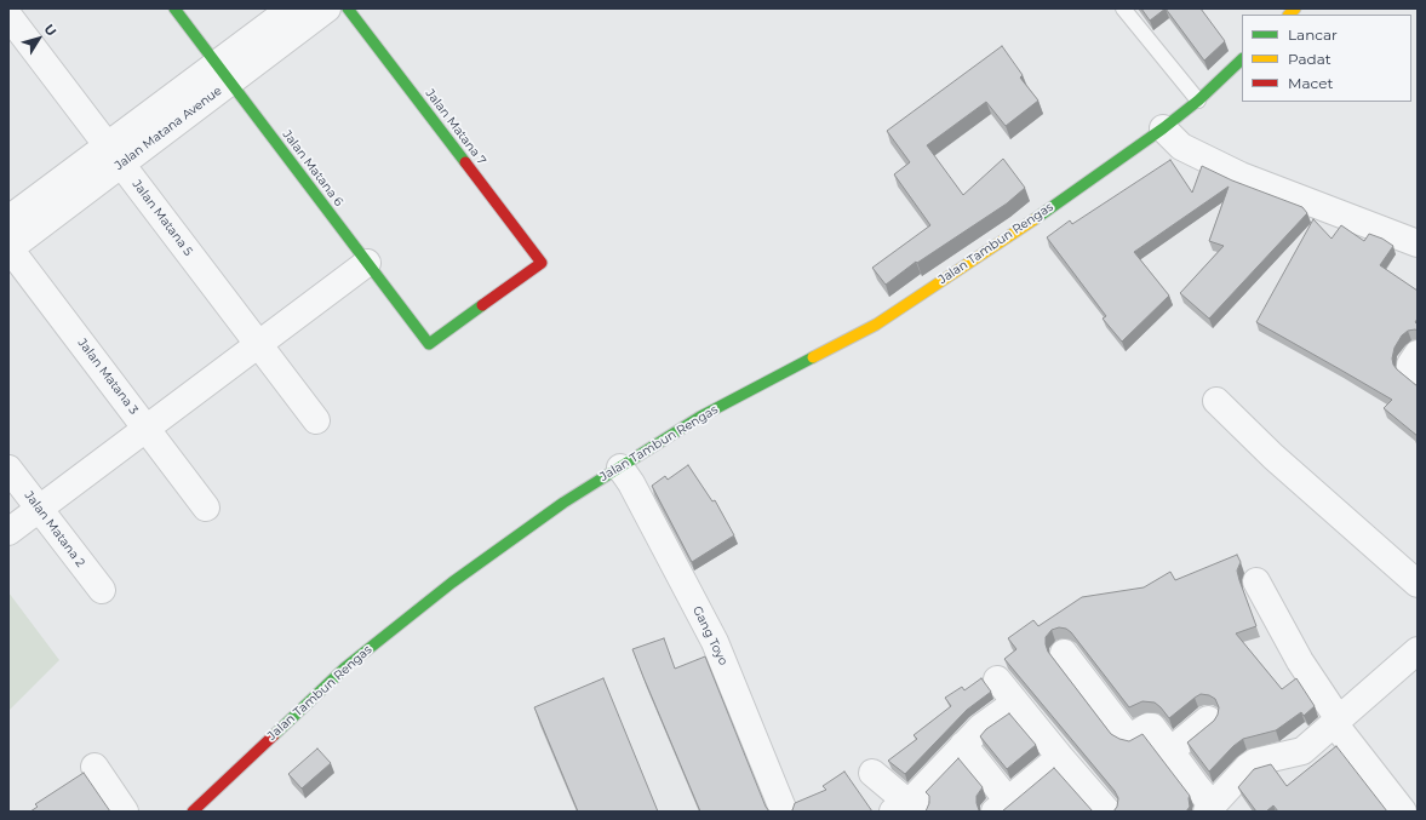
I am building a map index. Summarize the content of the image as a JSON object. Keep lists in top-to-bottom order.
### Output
{
  "streets": {
    "street": [
      "Jalan Matana 7",
      "Jalan Matana Avenue",
      "Jalan Matana 6",
      "Jalan Matana 5",
      "Jalan Tambun Rengas",
      "Jalan Matana 3",
      "Jalan Matana 2",
      "Gang Toyo"
    ]
  },
  "crossings": [
    ["Jalan Matana 7", "Jalan Matana 6"],
    ["Jalan Matana Avenue", "Jalan Matana 6"],
    ["Jalan Matana Avenue", "Jalan Matana 5"],
    ["Jalan Matana Avenue", "Jalan Matana 3"],
    ["Jalan Tambun Rengas", "Gang Toyo"]
  ],
  "legend": ["Lancar", "Padat", "Macet"],
  "north": "top right"
}
